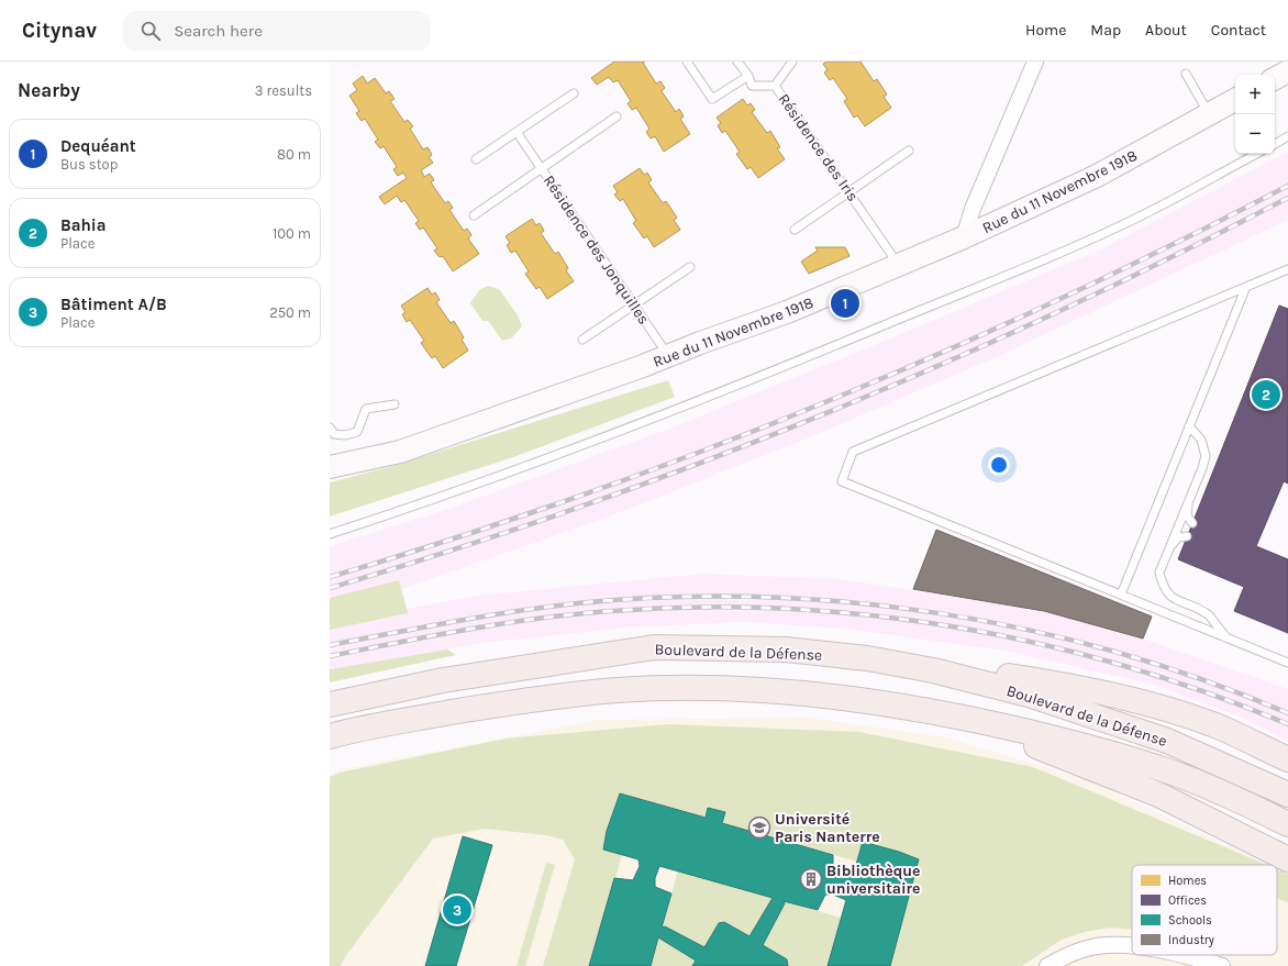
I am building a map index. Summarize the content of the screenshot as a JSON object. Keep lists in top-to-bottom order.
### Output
{
  "streets": {
    "highway": ["Boulevard de la Défense"],
    "street": ["Rue du 11 Novembre 1918"],
    "lane": ["Résidence des Iris", "Résidence des Jonquilles"]
  },
  "crossings": [
    ["Résidence des Iris", "Rue du 11 Novembre 1918"],
    ["Rue du 11 Novembre 1918", "Résidence des Jonquilles"]
  ],
  "places": {
    "school or university": ["Université Paris Nanterre"],
    "building": ["Bibliothèque universitaire"]
  },
  "legend": [
    "Homes",
    "Offices",
    "Schools",
    "Industry"
  ],
  "page": {
    "header": "Citynav",
    "search": "Search here",
    "nav": [
      "Home",
      "Map",
      "About",
      "Contact"
    ],
    "heading": ["Nearby", "3 results"],
    "map_buttons": ["+", "−"],
    "list": [
      {
        "mark": "1",
        "name": "Dequéant",
        "note": "Bus stop",
        "value": "80 m"
      },
      {
        "mark": "2",
        "name": "Bahia",
        "note": "Place",
        "value": "100 m"
      },
      {
        "mark": "3",
        "name": "Bâtiment A/B",
        "note": "Place",
        "value": "250 m"
      }
    ],
    "pins": ["1", "2", "3"]
  }
}
